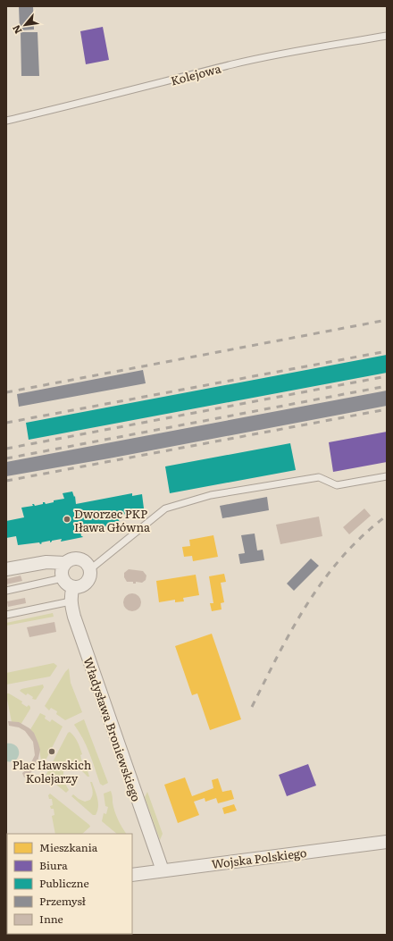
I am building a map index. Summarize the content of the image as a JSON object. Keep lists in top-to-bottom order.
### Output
{
  "streets": {
    "street": ["Władysława Broniewskiego", "Wojska Polskiego"],
    "lane": ["Kolejowa"]
  },
  "crossings": [
    ["Władysława Broniewskiego", "Wojska Polskiego"]
  ],
  "places": ["Dworzec PKP Iława Główna", "Plac Iławskich Kolejarzy"],
  "legend": [
    "Mieszkania",
    "Biura",
    "Publiczne",
    "Przemysł",
    "Inne"
  ],
  "north": "bottom left"
}
